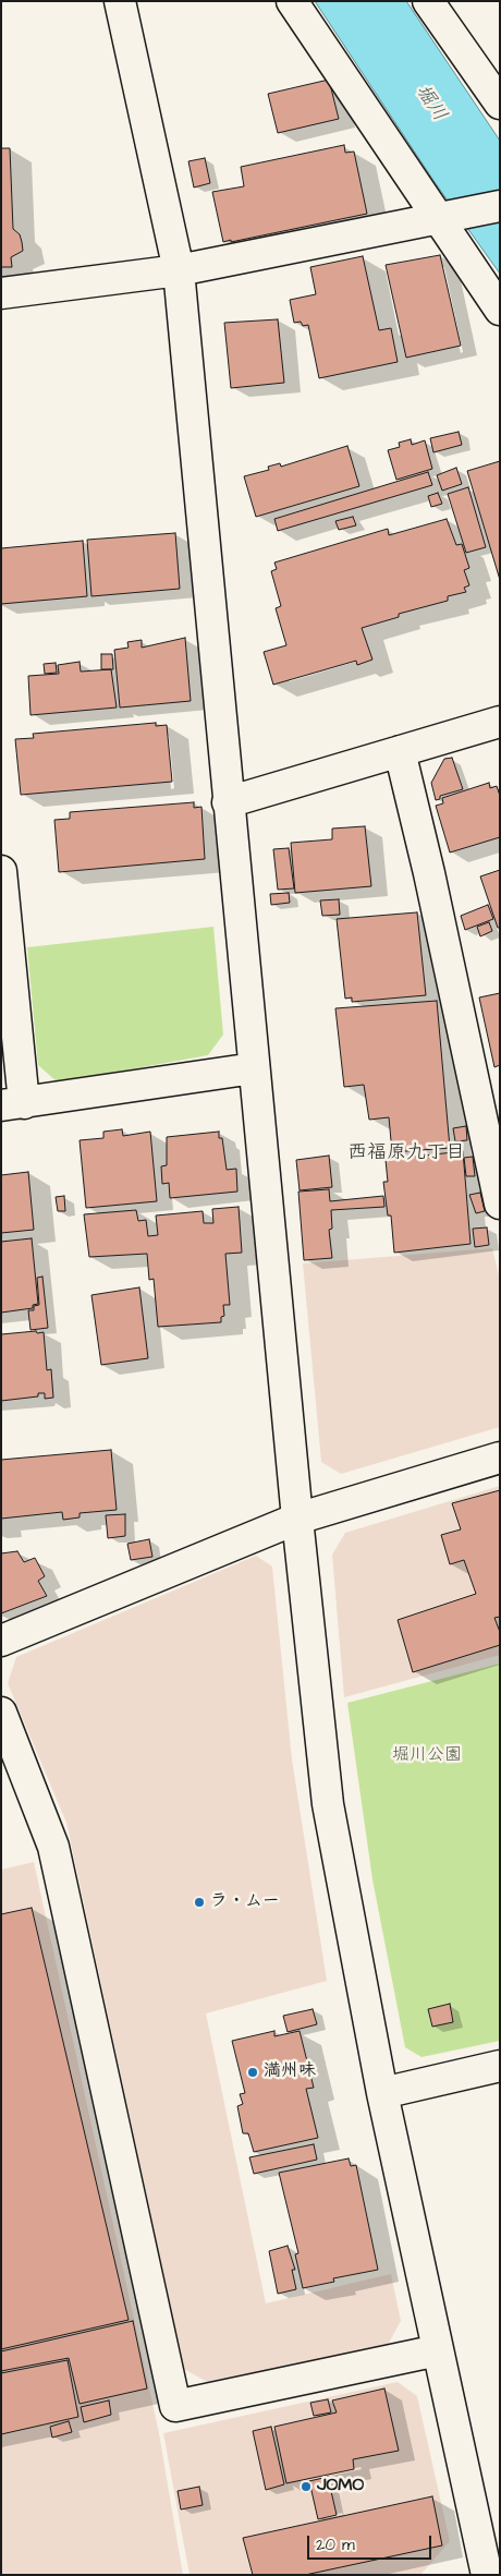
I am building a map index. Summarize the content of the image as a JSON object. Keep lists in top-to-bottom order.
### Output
{
  "districts": ["西福原九丁目"],
  "water": ["堀川"],
  "parks": ["堀川公園"],
  "places": ["ラ・ムー", "満州味", "JOMO"],
  "scale_bar": "20 m"
}
